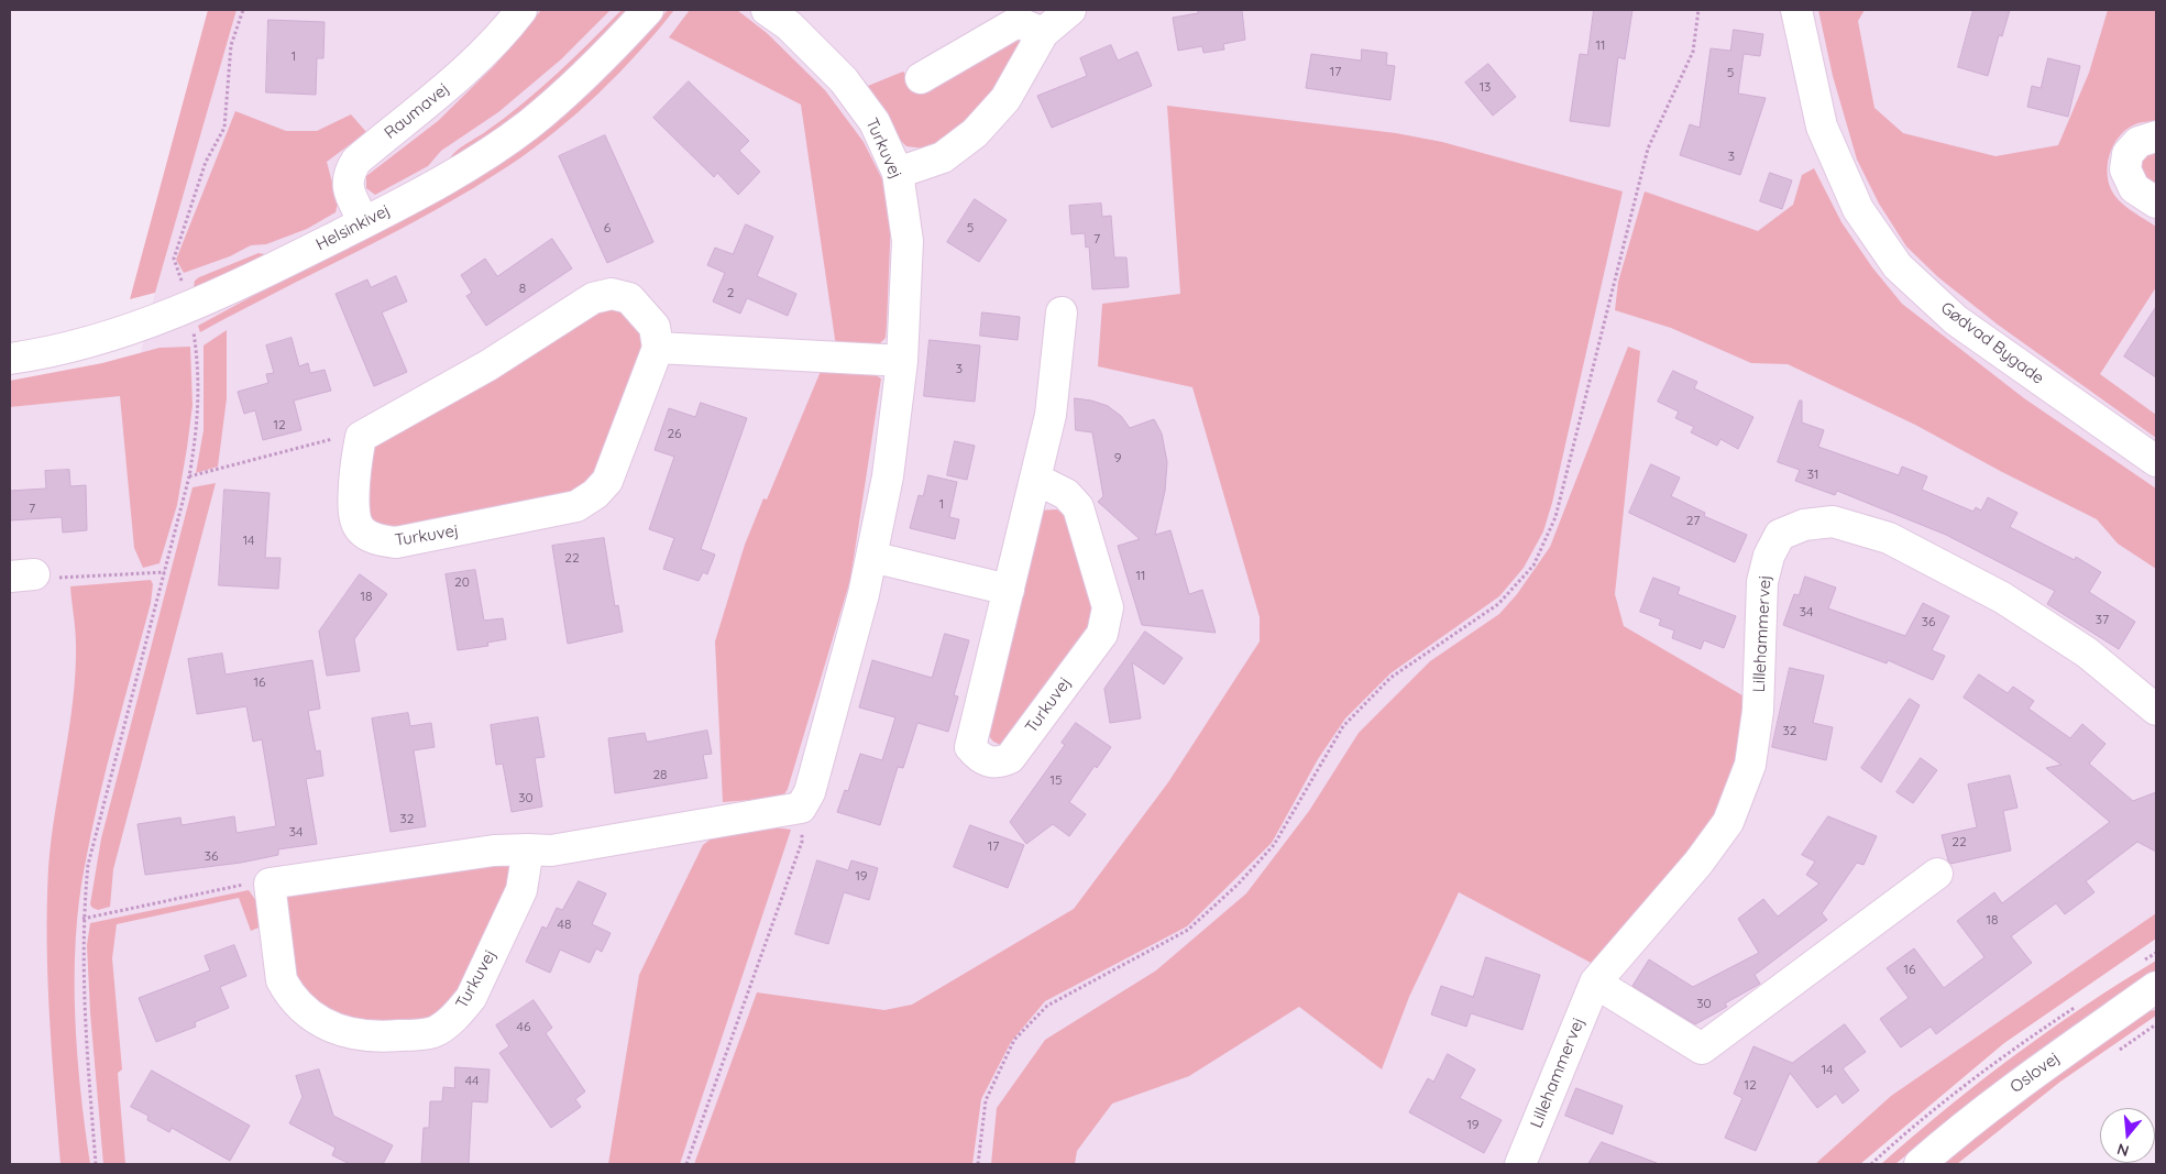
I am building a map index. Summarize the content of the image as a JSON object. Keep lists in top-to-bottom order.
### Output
{
  "streets": {
    "street": [
      "Raumavej",
      "Turkuvej",
      "Helsinkivej",
      "Gødvad Bygade",
      "Lillehammervej",
      "Oslovej"
    ]
  },
  "crossings": [
    ["Raumavej", "Helsinkivej"]
  ],
  "house_numbers": [
    "11",
    "1",
    "17",
    "5",
    "13",
    "3",
    "6",
    "5",
    "7",
    "8",
    "2",
    "3",
    "12",
    "26",
    "9",
    "31",
    "1",
    "7",
    "27",
    "14",
    "22",
    "11",
    "20",
    "18",
    "34",
    "37",
    "36",
    "16",
    "32",
    "28",
    "15",
    "30",
    "32",
    "34",
    "22",
    "17",
    "36",
    "19",
    "18",
    "48",
    "16",
    "30",
    "46",
    "14",
    "44",
    "12",
    "19"
  ],
  "north": "bottom"
}
